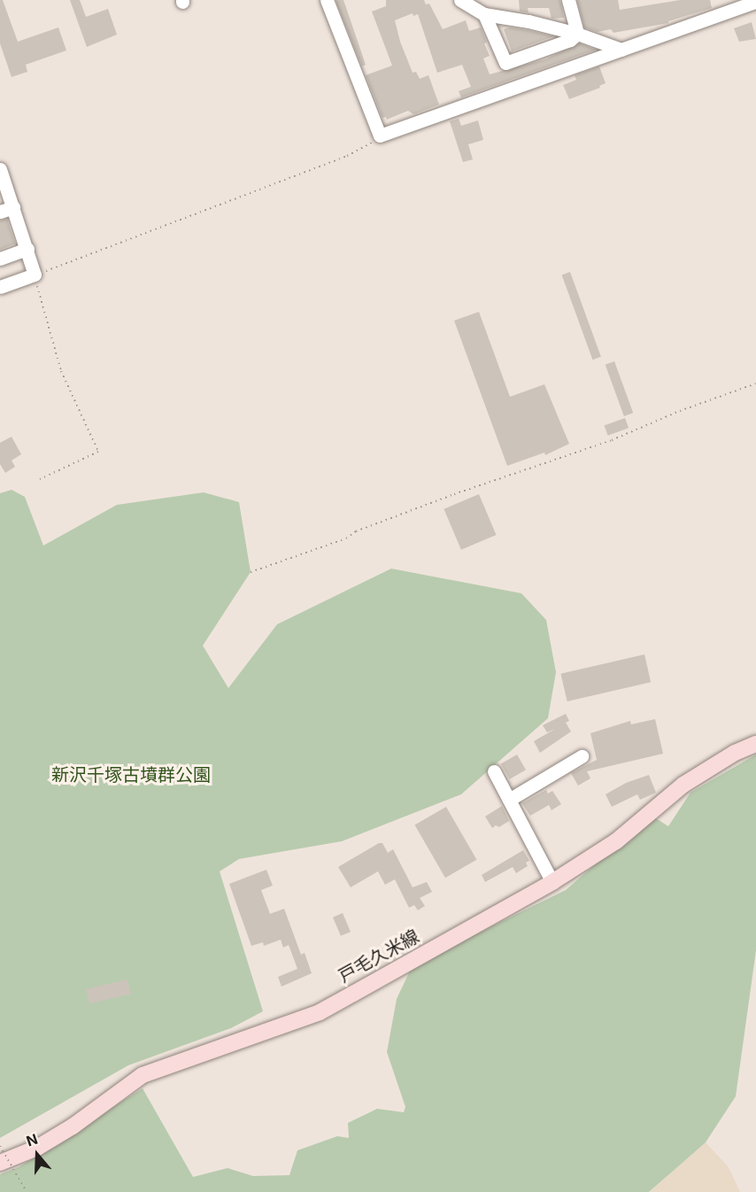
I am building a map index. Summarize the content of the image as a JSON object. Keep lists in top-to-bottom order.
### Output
{
  "streets": {
    "main road": ["戸毛久米線"]
  },
  "parks": ["新沢千塚古墳群公園"],
  "north": "top"
}
